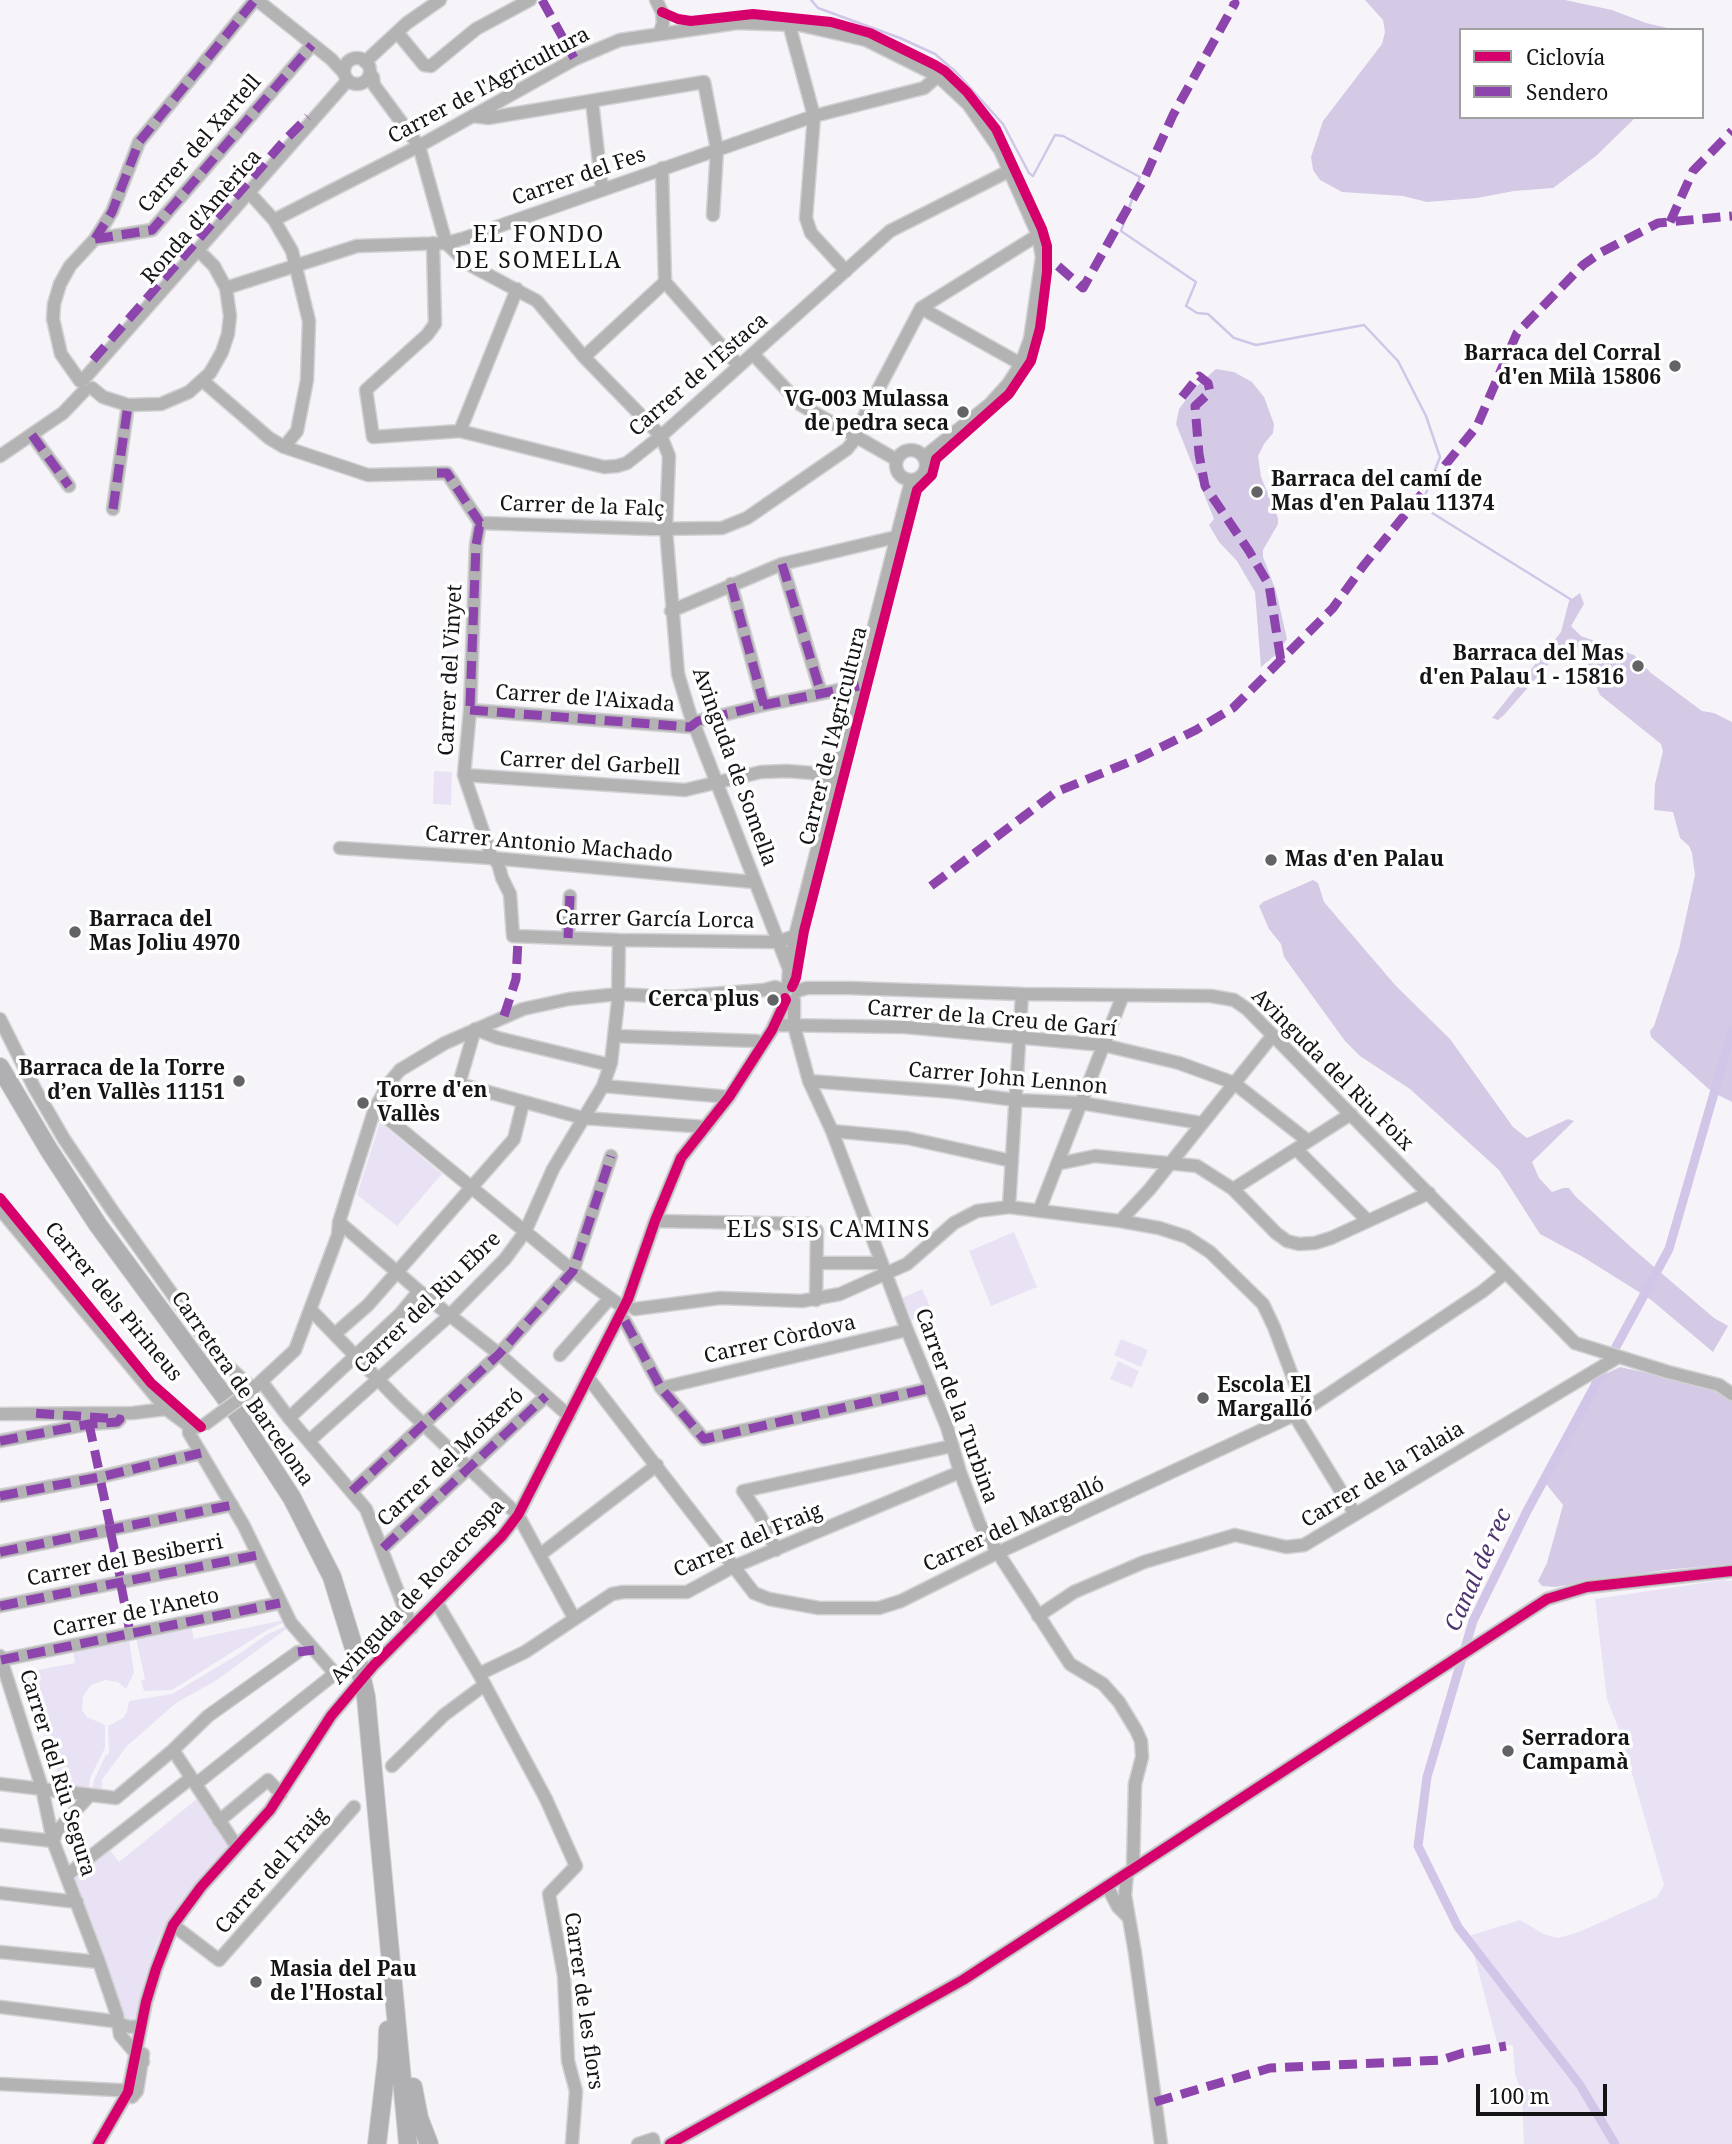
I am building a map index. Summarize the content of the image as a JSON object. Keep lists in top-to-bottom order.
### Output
{
  "streets": {
    "highway": ["Carretera de Barcelona"],
    "street": [
      "Carrer de l'Agricultura",
      "Carrer del Xartell",
      "Carrer del Fes",
      "Ronda d'Amèrica",
      "Carrer de l'Estaca",
      "Carrer de la Falç",
      "Carrer del Vinyet",
      "Carrer de l'Aixada",
      "Carrer del Garbell",
      "Avinguda de Somella",
      "Carrer Antonio Machado",
      "Carrer García Lorca",
      "Carrer de la Creu de Garí",
      "Avinguda del Riu Foix",
      "Carrer John Lennon",
      "Carrer dels Pirineus",
      "Carrer del Riu Ebre",
      "Carrer Còrdova",
      "Carrer de la Turbina",
      "Carrer del Moixeró",
      "Carrer de la Talaia",
      "Carrer del Margalló",
      "Carrer del Fraig",
      "Carrer del Besiberri",
      "Avinguda de Rocacrespa",
      "Carrer de l'Aneto",
      "Carrer del Riu Segura",
      "Carrer de les flors"
    ]
  },
  "crossings": [
    ["Carrer de l'Agricultura", "Carrer del Fes"],
    ["Carrer de l'Agricultura", "Carrer de l'Estaca"],
    ["Carrer de l'Agricultura", "Carrer de l'Aixada"],
    ["Carrer de l'Agricultura", "Carrer del Garbell"],
    ["Carrer de l'Agricultura", "Avinguda de Somella"],
    ["Carrer de l'Agricultura", "Carrer García Lorca"],
    ["Carrer de l'Agricultura", "Avinguda del Riu Foix"],
    ["Carrer de l'Agricultura", "Carrer de la Turbina"],
    ["Carrer de l'Agricultura", "Avinguda de Rocacrespa"],
    ["Carrer del Fes", "Carrer de l'Estaca"],
    ["Carrer de l'Estaca", "Avinguda de Somella"],
    ["Carrer de la Falç", "Carrer del Vinyet"],
    ["Carrer de la Falç", "Avinguda de Somella"],
    ["Carrer del Vinyet", "Carrer de l'Aixada"],
    ["Carrer del Vinyet", "Carrer del Garbell"],
    ["Carrer del Vinyet", "Carrer Antonio Machado"],
    ["Carrer del Vinyet", "Carrer García Lorca"],
    ["Carrer de l'Aixada", "Avinguda de Somella"],
    ["Carrer del Garbell", "Avinguda de Somella"],
    ["Avinguda de Somella", "Carrer Antonio Machado"],
    ["Avinguda de Somella", "Carrer García Lorca"],
    ["Avinguda de Somella", "Avinguda del Riu Foix"],
    ["Avinguda de Somella", "Carrer de la Turbina"],
    ["Avinguda de Somella", "Avinguda de Rocacrespa"],
    ["Carrer García Lorca", "Carrer del Riu Ebre"],
    ["Carrer de la Creu de Garí", "Carrer de la Turbina"],
    ["Carrer de la Creu de Garí", "Avinguda de Rocacrespa"],
    ["Avinguda del Riu Foix", "Carrer dels Pirineus"],
    ["Avinguda del Riu Foix", "Carrer del Riu Ebre"],
    ["Avinguda del Riu Foix", "Carrer de la Turbina"],
    ["Avinguda del Riu Foix", "Carrer de la Talaia"],
    ["Avinguda del Riu Foix", "Carrer del Margalló"],
    ["Avinguda del Riu Foix", "Avinguda de Rocacrespa"],
    ["Carrer John Lennon", "Carrer de la Turbina"],
    ["Carrer Còrdova", "Carrer de la Turbina"],
    ["Carrer de la Turbina", "Carrer de la Talaia"],
    ["Carrer de la Turbina", "Carrer del Margalló"],
    ["Carrer de la Turbina", "Carrer del Fraig"],
    ["Carrer de la Turbina", "Avinguda de Rocacrespa"],
    ["Carrer del Margalló", "Carrer del Fraig"],
    ["Carrer del Margalló", "Avinguda de Rocacrespa"],
    ["Carrer del Fraig", "Avinguda de Rocacrespa"],
    ["Carrer del Fraig", "Carrer de les flors"],
    ["Avinguda de Rocacrespa", "Carrer del Riu Segura"],
    ["Carrer de l'Aneto", "Carrer del Riu Segura"]
  ],
  "districts": ["EL FONDO DE SOMELLA", "ELS SIS CAMINS"],
  "water": ["Canal de rec"],
  "places": [
    "Barraca del Corral d'en Milà 15806",
    "VG-003 Mulassa de pedra seca",
    "Barraca del camí de Mas d'en Palau 11374",
    "Barraca del Mas d'en Palau 1 - 15816",
    "Mas d'en Palau",
    "Barraca del Mas Joliu 4970",
    "Cerca plus",
    "Barraca de la Torre d’en Vallès 11151",
    "Torre d'en Vallès",
    "Escola El Margalló",
    "Serradora Campamà",
    "Masia del Pau de l'Hostal"
  ],
  "legend": ["Ciclovía", "Sendero"],
  "scale_bar": "100 m"
}
